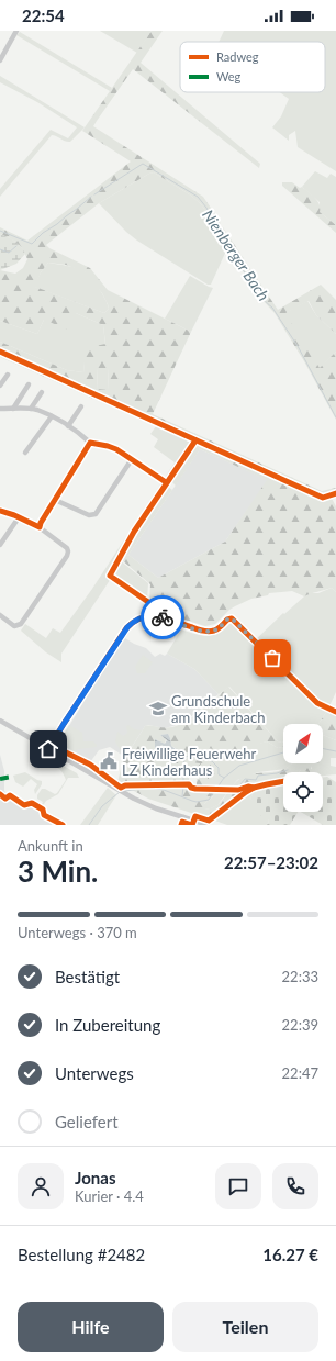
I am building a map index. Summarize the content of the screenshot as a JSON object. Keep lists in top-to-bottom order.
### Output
{
  "water": ["Nienberger Bach"],
  "places": {
    "school or university": ["Grundschule am Kinderbach"],
    "public building": ["Freiwillige Feuerwehr LZ Kinderhaus"]
  },
  "legend": ["Radweg", "Weg"],
  "north": "top right",
  "page": {
    "status": "22:54",
    "heading": ["3 Min.", "Ankunft in", "22:57–23:02"],
    "panel": [
      "Jonas",
      "Kurier · 4.4",
      "Bestellung #2482",
      "16.27 €"
    ],
    "bar": "Unterwegs · 370 m",
    "list": [
      ["Bestätigt", "22:33"],
      ["In Zubereitung", "22:39"],
      ["Unterwegs", "22:47"],
      "Geliefert"
    ],
    "buttons": ["Hilfe", "Teilen"]
  }
}
